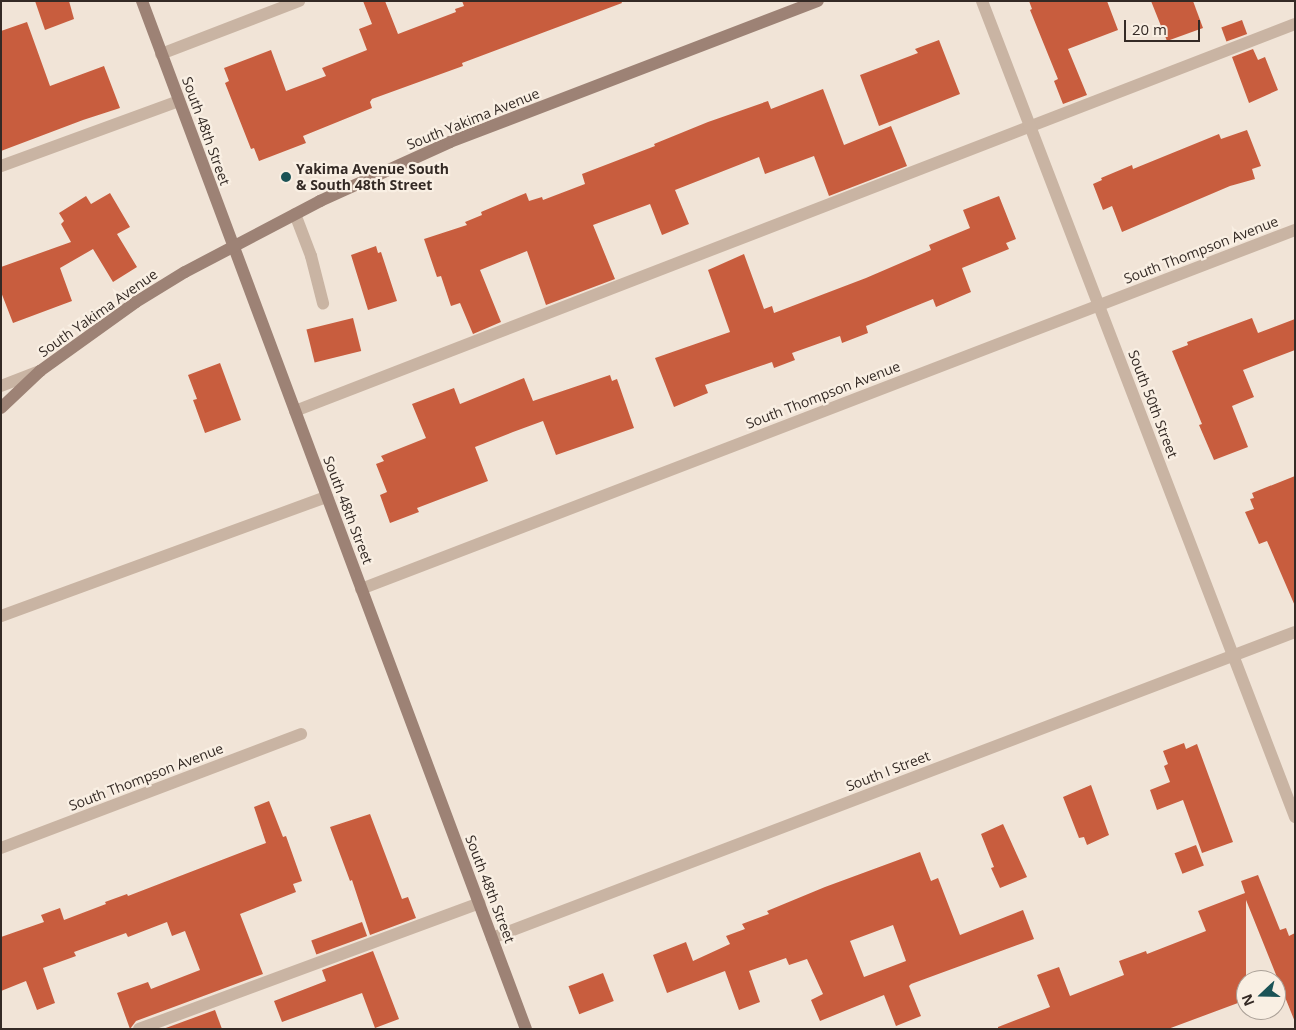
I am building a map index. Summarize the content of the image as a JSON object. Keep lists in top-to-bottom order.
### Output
{
  "streets": {
    "main road": ["South Yakima Avenue", "South 48th Street"],
    "street": ["South Thompson Avenue", "South 50th Street", "South I Street"]
  },
  "crossings": [
    ["South Yakima Avenue", "South 48th Street"],
    ["South 48th Street", "South Thompson Avenue"],
    ["South 48th Street", "South I Street"],
    ["South Thompson Avenue", "South 50th Street"],
    ["South 50th Street", "South I Street"]
  ],
  "places": ["Yakima Avenue South & South 48th Street"],
  "scale_bar": "20 m",
  "north": "left"
}
